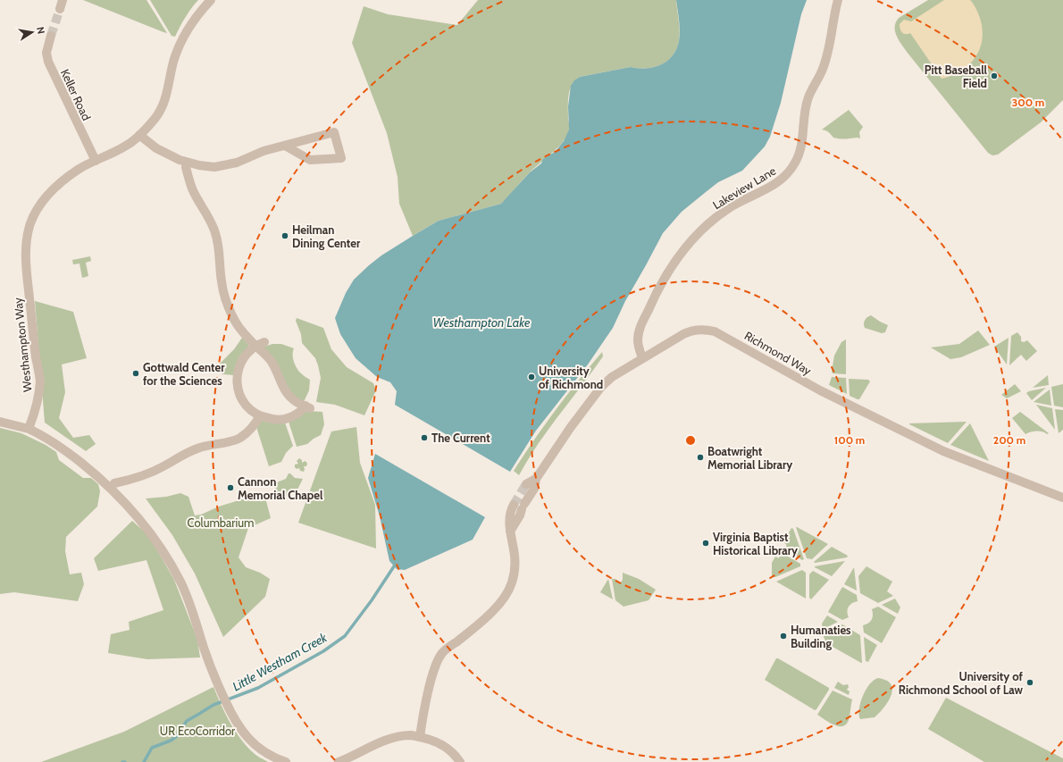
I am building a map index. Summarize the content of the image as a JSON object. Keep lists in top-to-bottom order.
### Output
{
  "streets": {
    "street": [
      "Keller Road",
      "Lakeview Lane",
      "Westhampton Way",
      "Richmond Way"
    ]
  },
  "crossings": [
    ["Keller Road", "Westhampton Way"],
    ["Lakeview Lane", "Richmond Way"]
  ],
  "water": ["Westhampton Lake", "Little Westham Creek"],
  "parks": ["Columbarium", "UR EcoCorridor"],
  "places": [
    "Pitt Baseball Field",
    "Heilman Dining Center",
    "Gottwald Center for the Sciences",
    "University of Richmond",
    "The Current",
    "Boatwright Memorial Library",
    "Cannon Memorial Chapel",
    "Virginia Baptist Historical Library",
    "Humanaties Building",
    "University of Richmond School of Law"
  ],
  "north": "right",
  "rings": ["300 m", "100 m", "200 m"]
}
